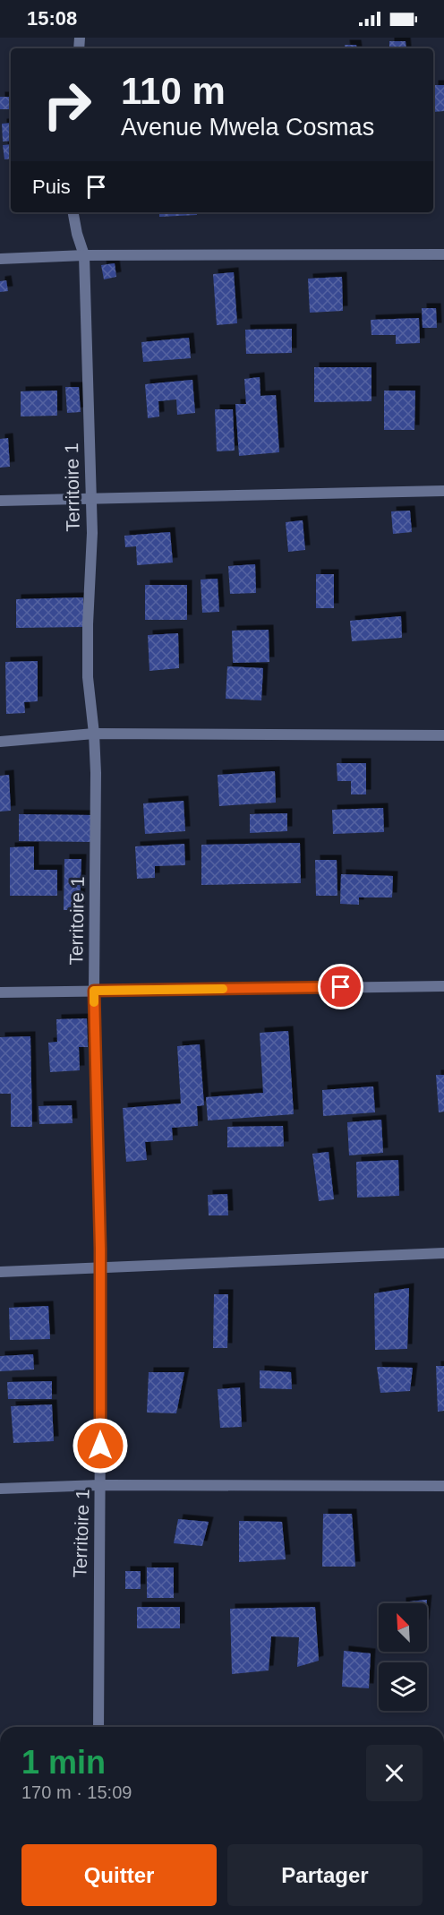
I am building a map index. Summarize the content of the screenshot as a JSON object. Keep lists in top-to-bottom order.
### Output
{
  "streets": {
    "street": ["Territoire 1"]
  },
  "north": "top left",
  "page": {
    "status": "15:08",
    "turn": ["110 m", "Avenue Mwela Cosmas"],
    "then": "Puis",
    "heading": ["1 min", "170 m · 15:09"],
    "buttons": ["Quitter", "Partager"]
  }
}
